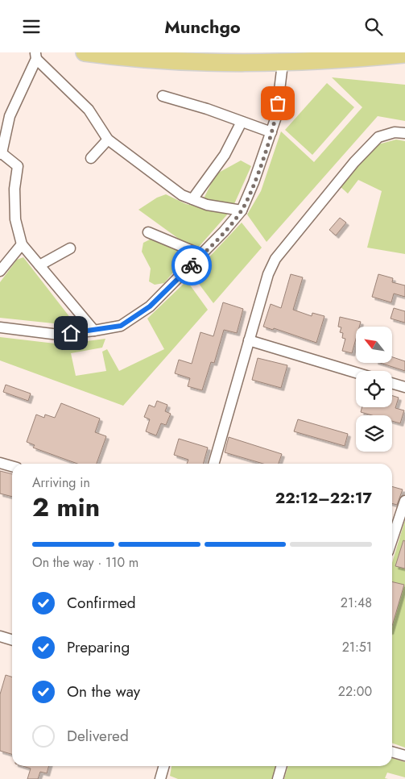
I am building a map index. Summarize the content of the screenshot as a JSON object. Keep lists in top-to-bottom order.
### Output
{
  "north": "top left",
  "page": {
    "header": "Munchgo",
    "heading": ["2 min", "Arriving in", "22:12–22:17"],
    "bar": "On the way · 110 m",
    "list": [
      ["Confirmed", "21:48"],
      ["Preparing", "21:51"],
      ["On the way", "22:00"],
      "Delivered"
    ]
  }
}
